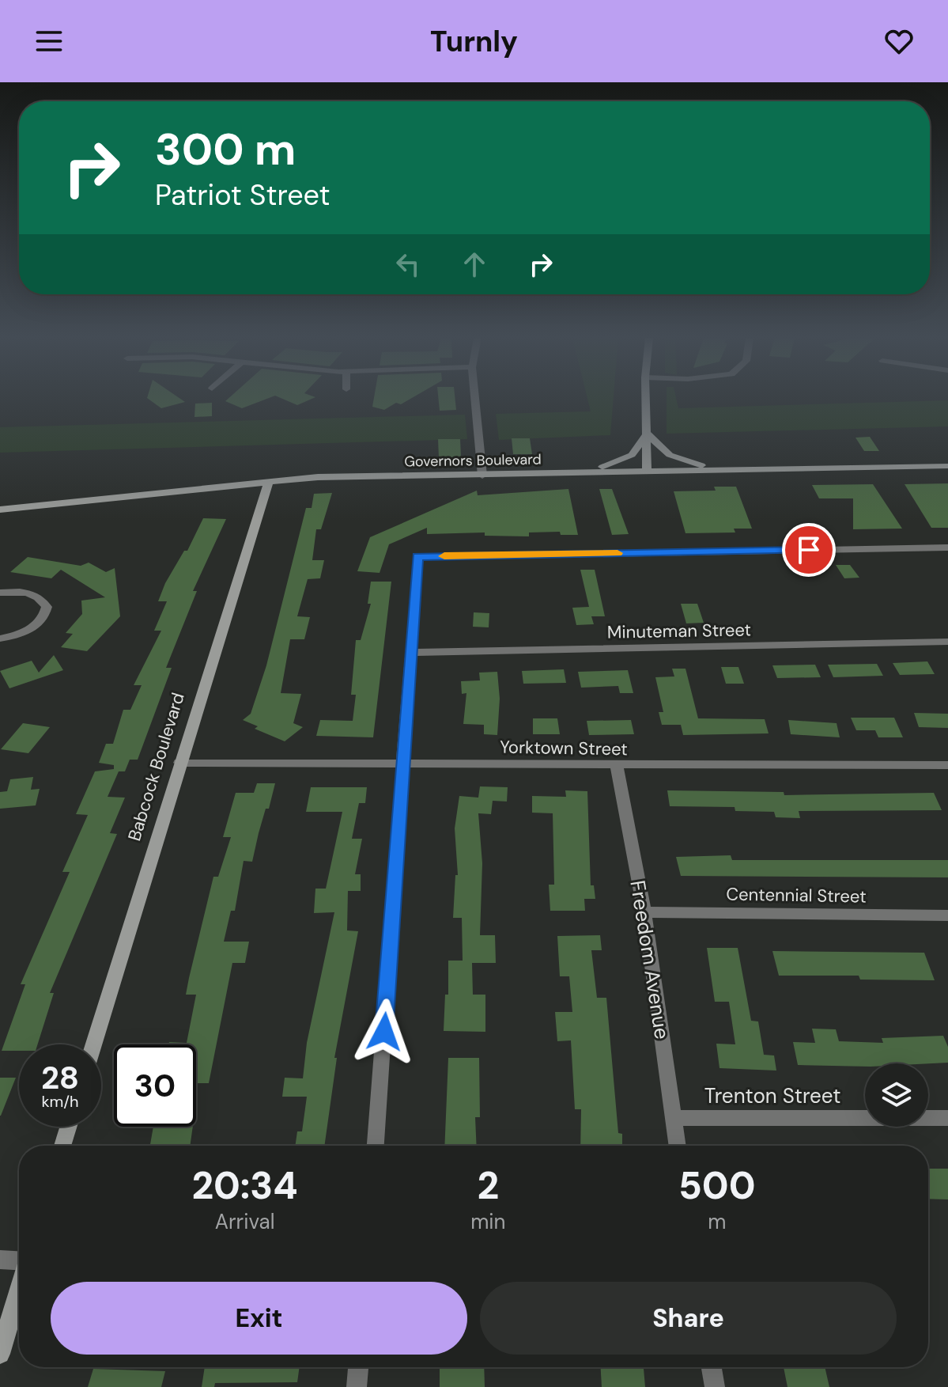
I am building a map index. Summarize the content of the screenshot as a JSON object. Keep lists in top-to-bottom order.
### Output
{
  "streets": {
    "main road": ["Governors Boulevard", "Babcock Boulevard"],
    "street": [
      "Minuteman Street",
      "Yorktown Street",
      "Centennial Street",
      "Freedom Avenue",
      "Trenton Street"
    ]
  },
  "crossings": [
    ["Governors Boulevard", "Babcock Boulevard"],
    ["Yorktown Street", "Babcock Boulevard"],
    ["Yorktown Street", "Freedom Avenue"],
    ["Centennial Street", "Freedom Avenue"],
    ["Freedom Avenue", "Trenton Street"]
  ],
  "page": {
    "header": "Turnly",
    "turn": ["300 m", "Patriot Street"],
    "speed": "28 km/h",
    "limit": "30",
    "eta": [
      "20:34",
      "Arrival",
      "2",
      "min",
      "500",
      "m"
    ],
    "buttons": ["Exit", "Share"]
  }
}
